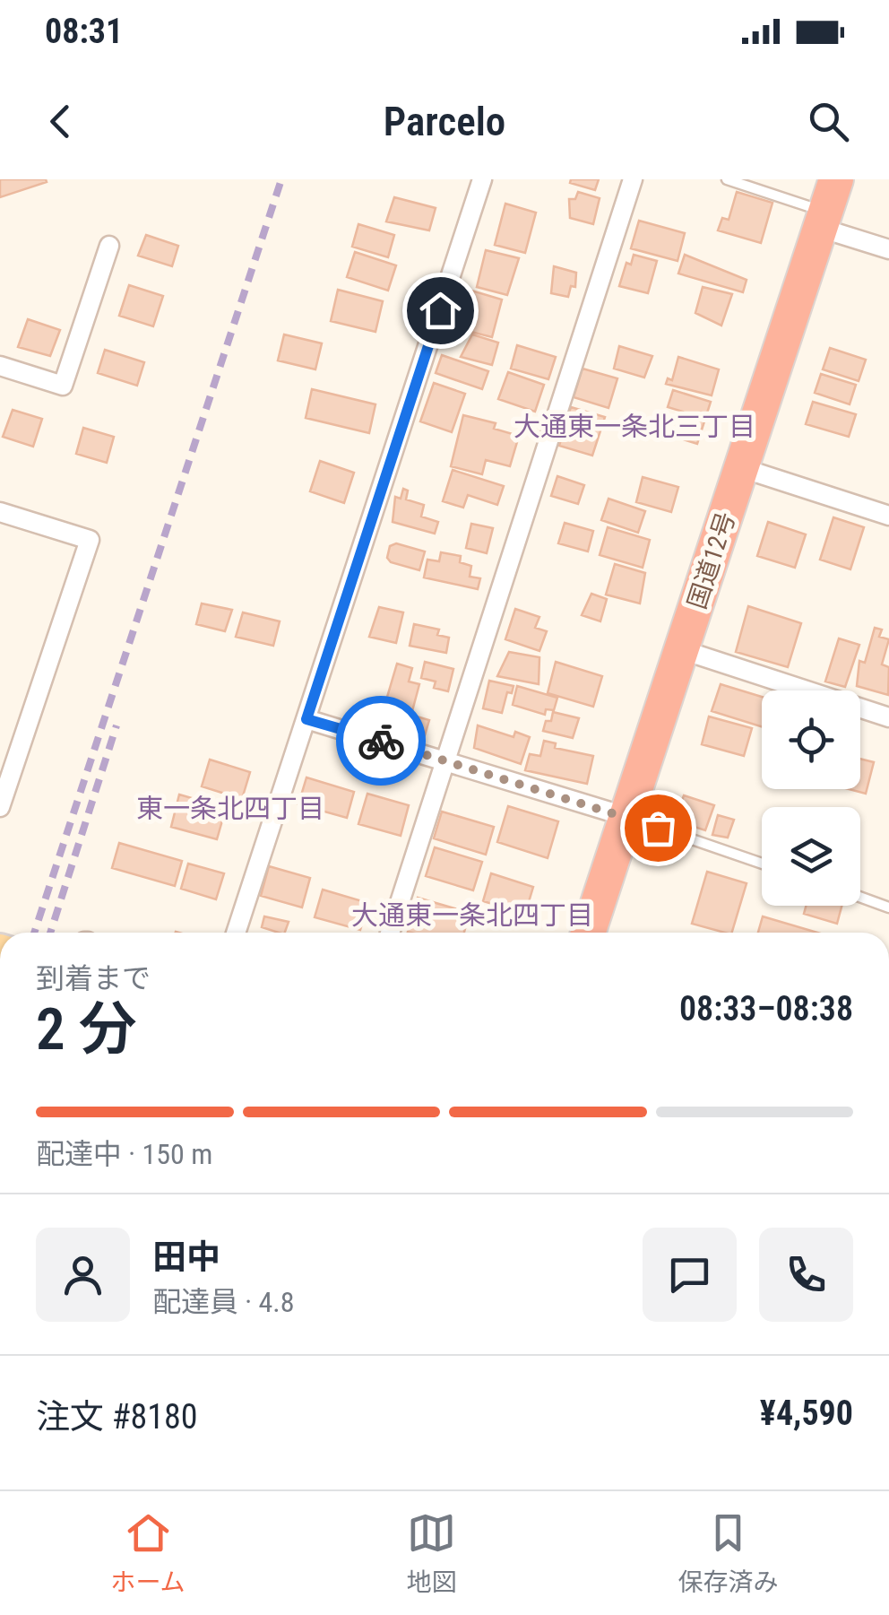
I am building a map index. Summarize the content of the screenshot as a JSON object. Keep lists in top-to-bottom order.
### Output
{
  "streets": {
    "highway": ["国道12号"]
  },
  "districts": ["大通東一条北三丁目", "東一条北四丁目", "大通東一条北四丁目"],
  "page": {
    "status": "08:31",
    "header": "Parcelo",
    "heading": ["2 分", "到着まで", "08:33–08:38"],
    "panel": [
      "田中",
      "配達員 · 4.8",
      "注文 #8180",
      "¥4,590"
    ],
    "bar": "配達中 · 150 m",
    "tabs": ["ホーム", "地図", "保存済み"]
  }
}
